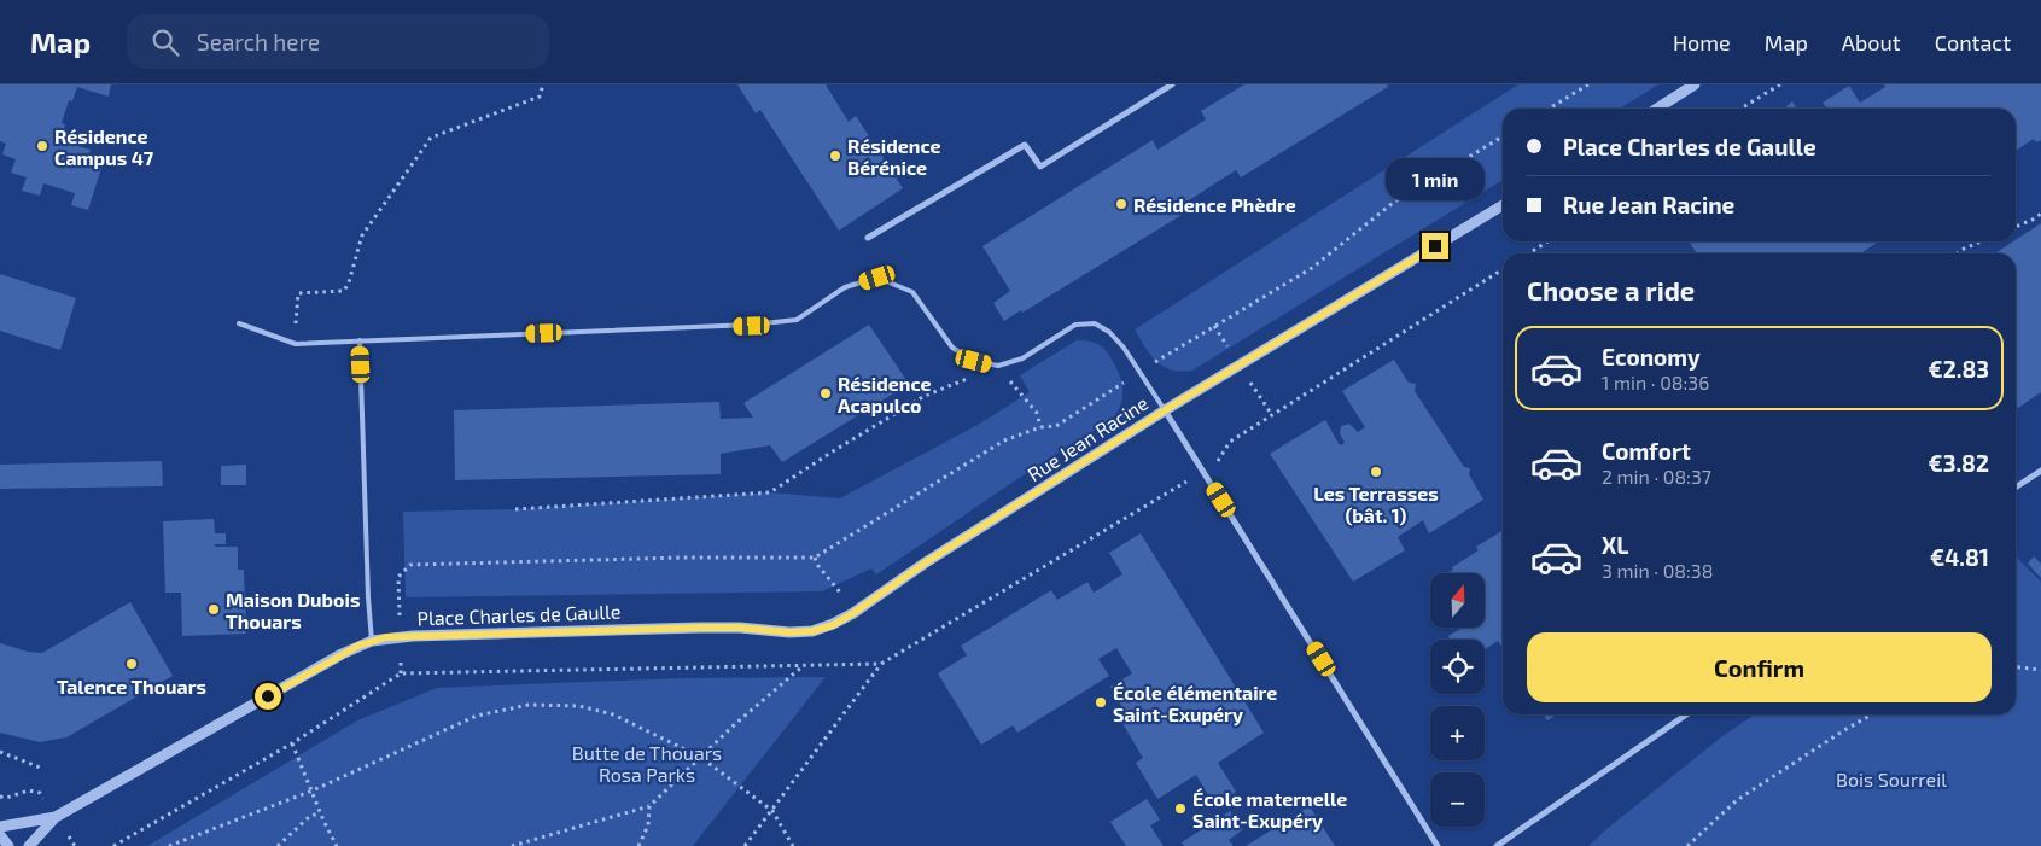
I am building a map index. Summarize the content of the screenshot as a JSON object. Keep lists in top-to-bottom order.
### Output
{
  "streets": {
    "street": ["Rue Jean Racine", "Place Charles de Gaulle"]
  },
  "crossings": [
    ["Rue Jean Racine", "Place Charles de Gaulle"]
  ],
  "parks": ["Butte de Thouars Rosa Parks", "Bois Sourreil"],
  "places": [
    "Résidence Campus 47",
    "Résidence Bérénice",
    "Résidence Phèdre",
    "Résidence Acapulco",
    "Les Terrasses (bât. 1)",
    "Maison Dubois Thouars",
    "Talence Thouars",
    "École élémentaire Saint-Exupéry",
    "École maternelle Saint-Exupéry"
  ],
  "north": "top",
  "page": {
    "header": "Map",
    "search": "Search here",
    "nav": [
      "Home",
      "Map",
      "About",
      "Contact"
    ],
    "banner": ["Place Charles de Gaulle", "Rue Jean Racine"],
    "bubble": "1 min",
    "heading": "Choose a ride",
    "list": [
      {
        "name": "Economy",
        "note": "1 min · 08:36",
        "value": "€2.83"
      },
      {
        "name": "Comfort",
        "note": "2 min · 08:37",
        "value": "€3.82"
      },
      {
        "name": "XL",
        "note": "3 min · 08:38",
        "value": "€4.81"
      }
    ],
    "map_buttons": ["+", "−"],
    "buttons": "Confirm"
  }
}
